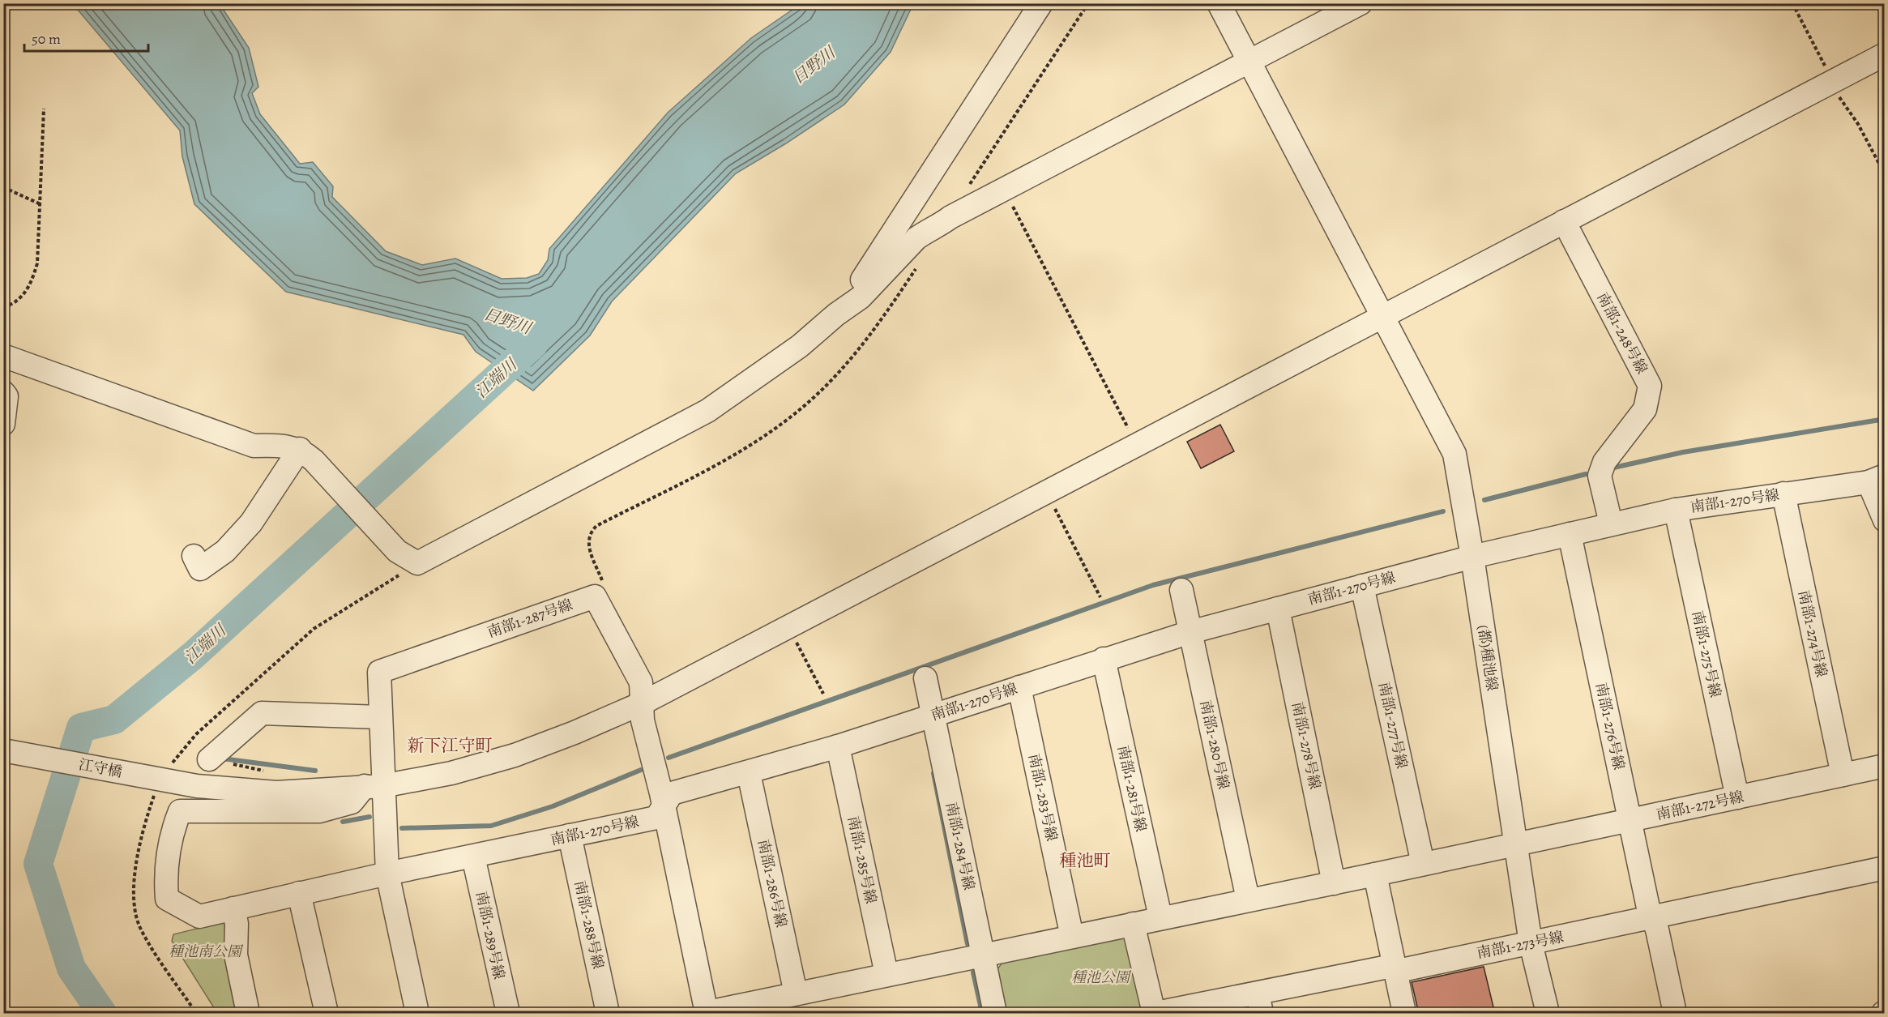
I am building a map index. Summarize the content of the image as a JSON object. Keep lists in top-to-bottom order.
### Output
{
  "streets": {
    "street": [
      "南部1-248号線",
      "南部1-270号線",
      "南部1-287号線",
      "南部1-274号線",
      "南部1-275号線",
      "(都)種池線",
      "南部1-277号線",
      "南部1-276号線",
      "南部1-280号線",
      "南部1-278号線",
      "江守橋",
      "南部1-281号線",
      "南部1-283号線",
      "南部1-272号線",
      "南部1-284号線",
      "南部1-285号線",
      "南部1-286号線",
      "南部1-288号線",
      "南部1-289号線",
      "南部1-273号線"
    ]
  },
  "crossings": [
    ["南部1-248号線", "南部1-270号線"],
    ["南部1-248号線", "江守橋"],
    ["南部1-270号線", "南部1-287号線"],
    ["南部1-270号線", "南部1-274号線"],
    ["南部1-270号線", "南部1-275号線"],
    ["南部1-270号線", "(都)種池線"],
    ["南部1-270号線", "南部1-277号線"],
    ["南部1-270号線", "南部1-276号線"],
    ["南部1-270号線", "南部1-280号線"],
    ["南部1-270号線", "南部1-278号線"],
    ["南部1-270号線", "江守橋"],
    ["南部1-270号線", "南部1-281号線"],
    ["南部1-270号線", "南部1-283号線"],
    ["南部1-270号線", "南部1-284号線"],
    ["南部1-270号線", "南部1-285号線"],
    ["南部1-270号線", "南部1-286号線"],
    ["南部1-270号線", "南部1-288号線"],
    ["南部1-270号線", "南部1-289号線"],
    ["南部1-287号線", "江守橋"],
    ["南部1-287号線", "南部1-272号線"],
    ["南部1-274号線", "南部1-272号線"],
    ["南部1-275号線", "南部1-272号線"],
    ["(都)種池線", "江守橋"],
    ["(都)種池線", "南部1-272号線"],
    ["(都)種池線", "南部1-273号線"],
    ["南部1-277号線", "南部1-272号線"],
    ["南部1-276号線", "南部1-272号線"],
    ["南部1-276号線", "南部1-273号線"],
    ["南部1-280号線", "南部1-272号線"],
    ["南部1-278号線", "南部1-272号線"],
    ["南部1-281号線", "南部1-272号線"],
    ["南部1-283号線", "南部1-272号線"],
    ["南部1-272号線", "南部1-284号線"],
    ["南部1-272号線", "南部1-285号線"],
    ["南部1-272号線", "南部1-286号線"]
  ],
  "districts": ["新下江守町", "種池町"],
  "water": ["日野川", "江端川"],
  "parks": ["種池南公園", "種池公園"],
  "scale_bar": "50 m"
}
